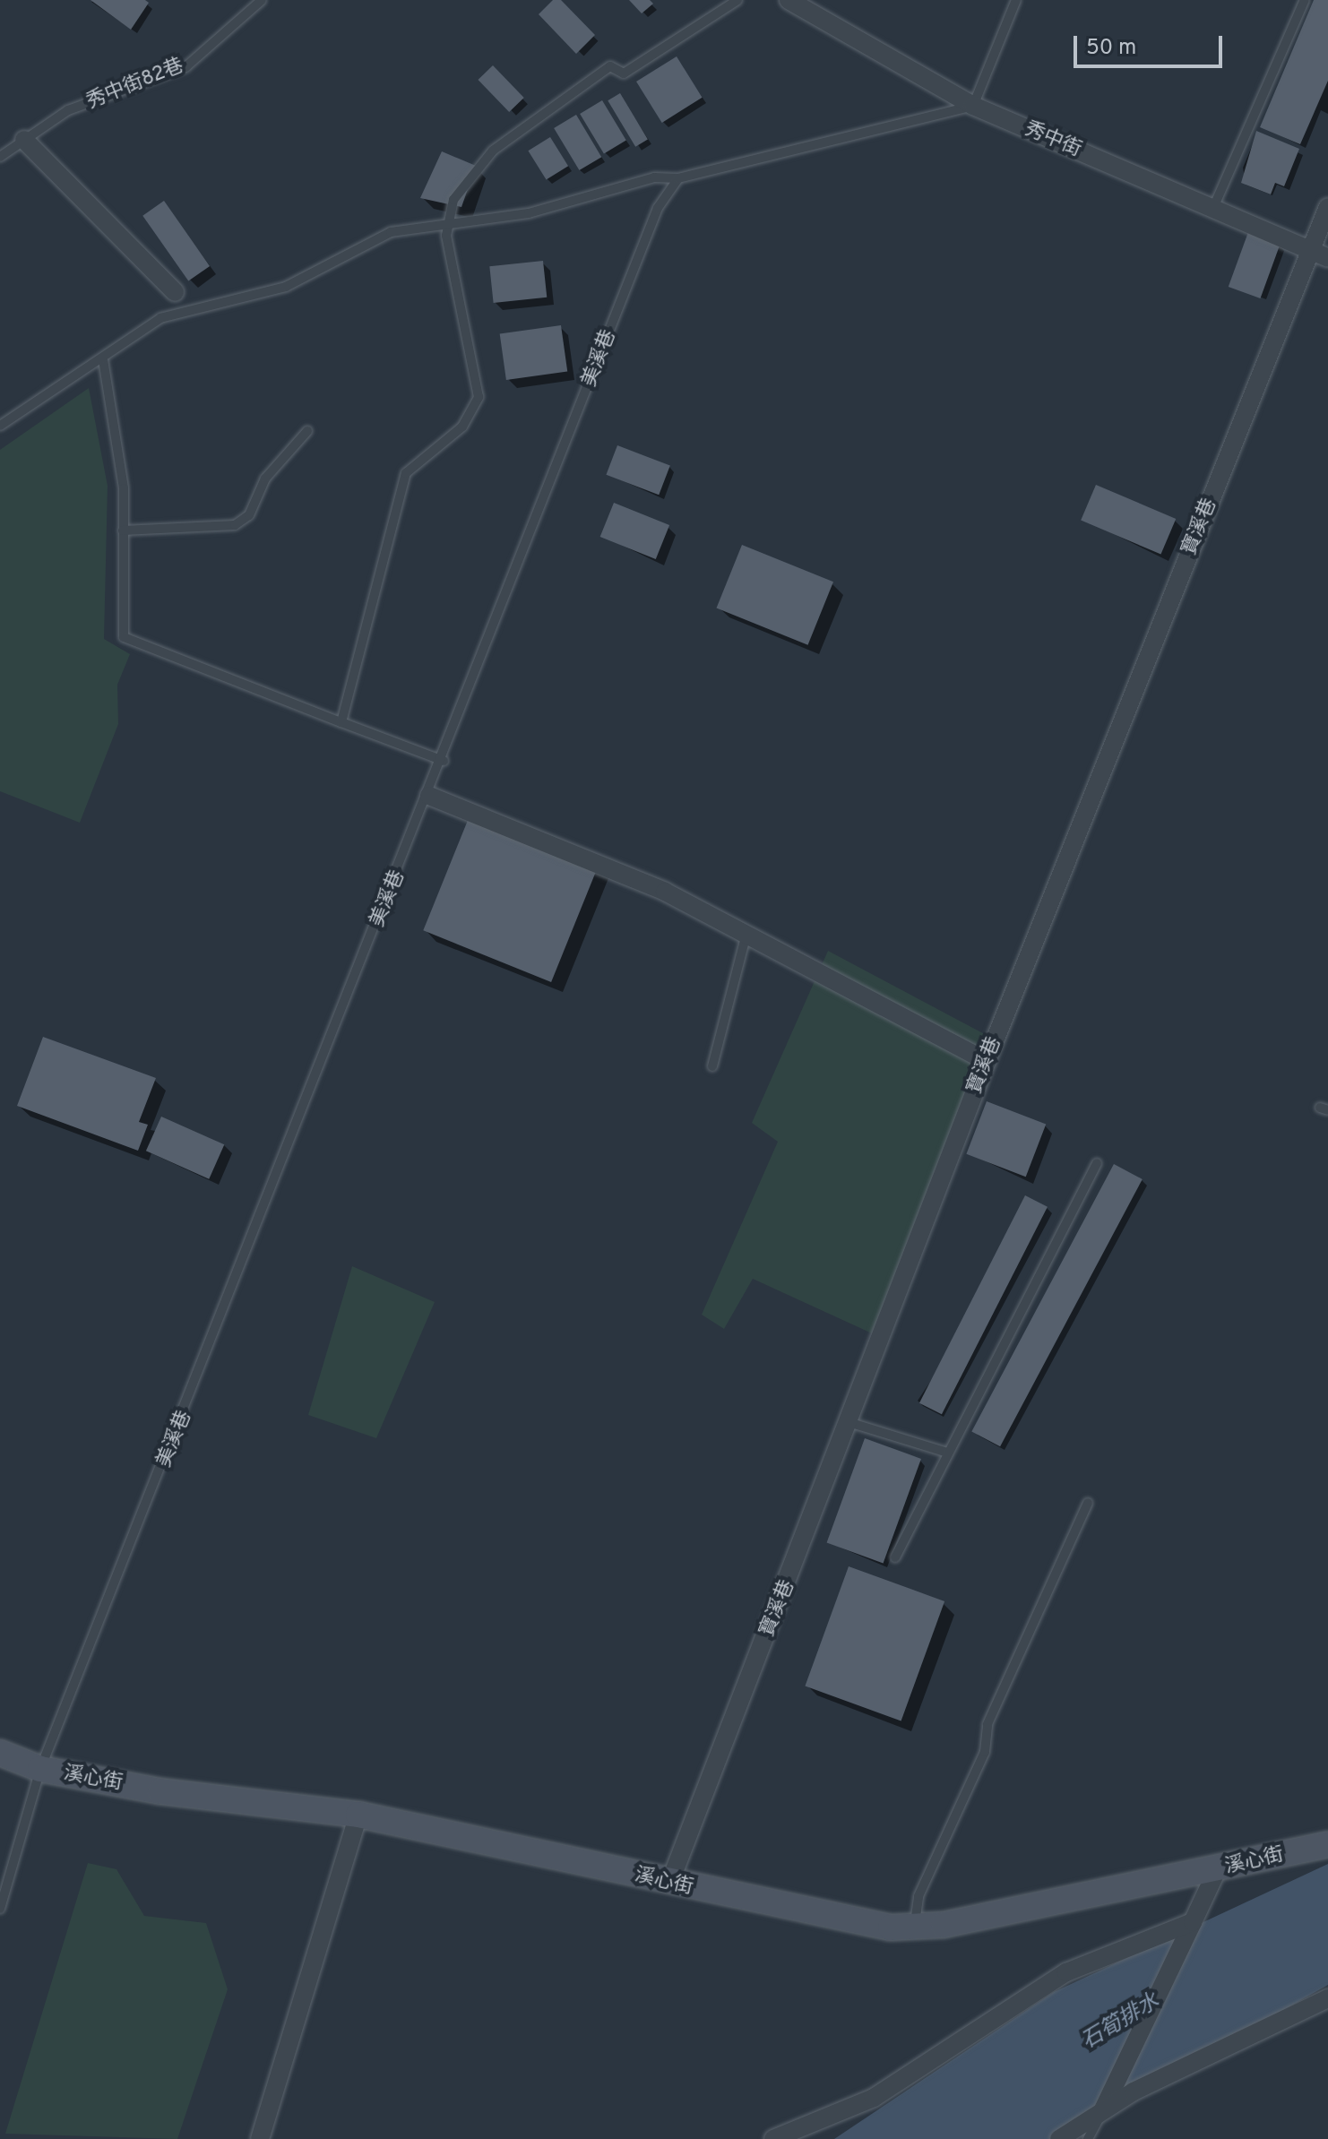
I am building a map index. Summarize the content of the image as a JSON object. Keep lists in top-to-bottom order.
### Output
{
  "streets": {
    "street": ["秀中街", "寶溪巷", "溪心街"],
    "lane": ["秀中街82巷", "美溪巷"]
  },
  "crossings": [
    ["秀中街", "寶溪巷"],
    ["美溪巷", "溪心街"],
    ["寶溪巷", "溪心街"]
  ],
  "water": ["石筍排水"],
  "scale_bar": "50 m"
}
